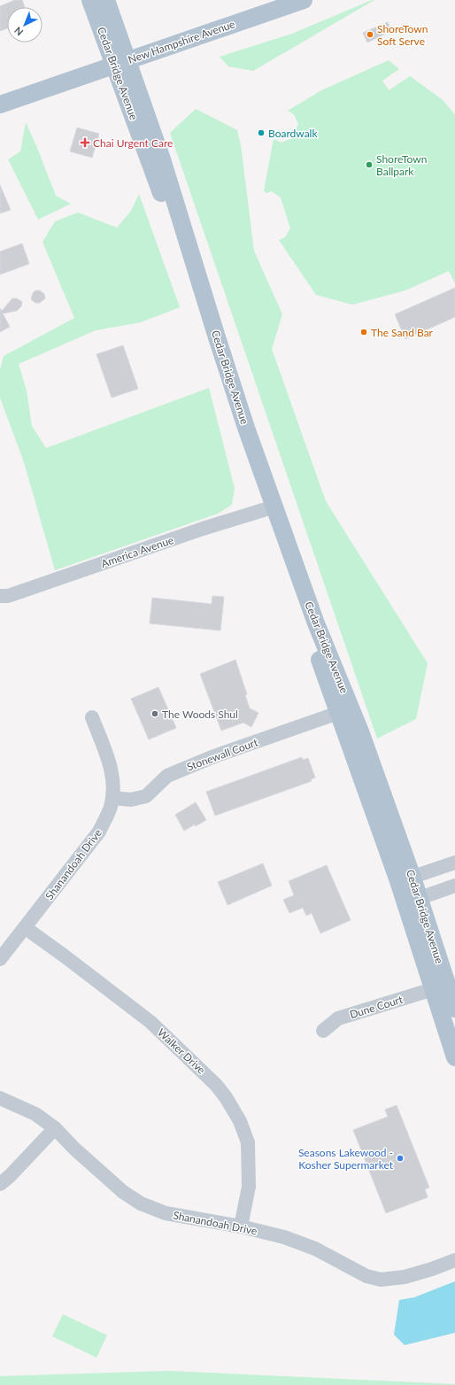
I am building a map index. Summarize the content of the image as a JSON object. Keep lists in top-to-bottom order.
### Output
{
  "streets": {
    "main road": ["New Hampshire Avenue", "Cedar Bridge Avenue"],
    "street": [
      "America Avenue",
      "Stonewall Court",
      "Shanandoah Drive",
      "Dune Court",
      "Walker Drive"
    ]
  },
  "crossings": [
    ["New Hampshire Avenue", "Cedar Bridge Avenue"],
    ["Cedar Bridge Avenue", "America Avenue"],
    ["Stonewall Court", "Shanandoah Drive"],
    ["Shanandoah Drive", "Walker Drive"]
  ],
  "places": {
    "other": [
      "ShoreTown Soft Serve",
      "Boardwalk",
      "ShoreTown Ballpark",
      "The Sand Bar",
      "The Woods Shul",
      "Seasons Lakewood - Kosher Supermarket"
    ],
    "health": ["Chai Urgent Care"]
  },
  "north": "bottom left"
}
